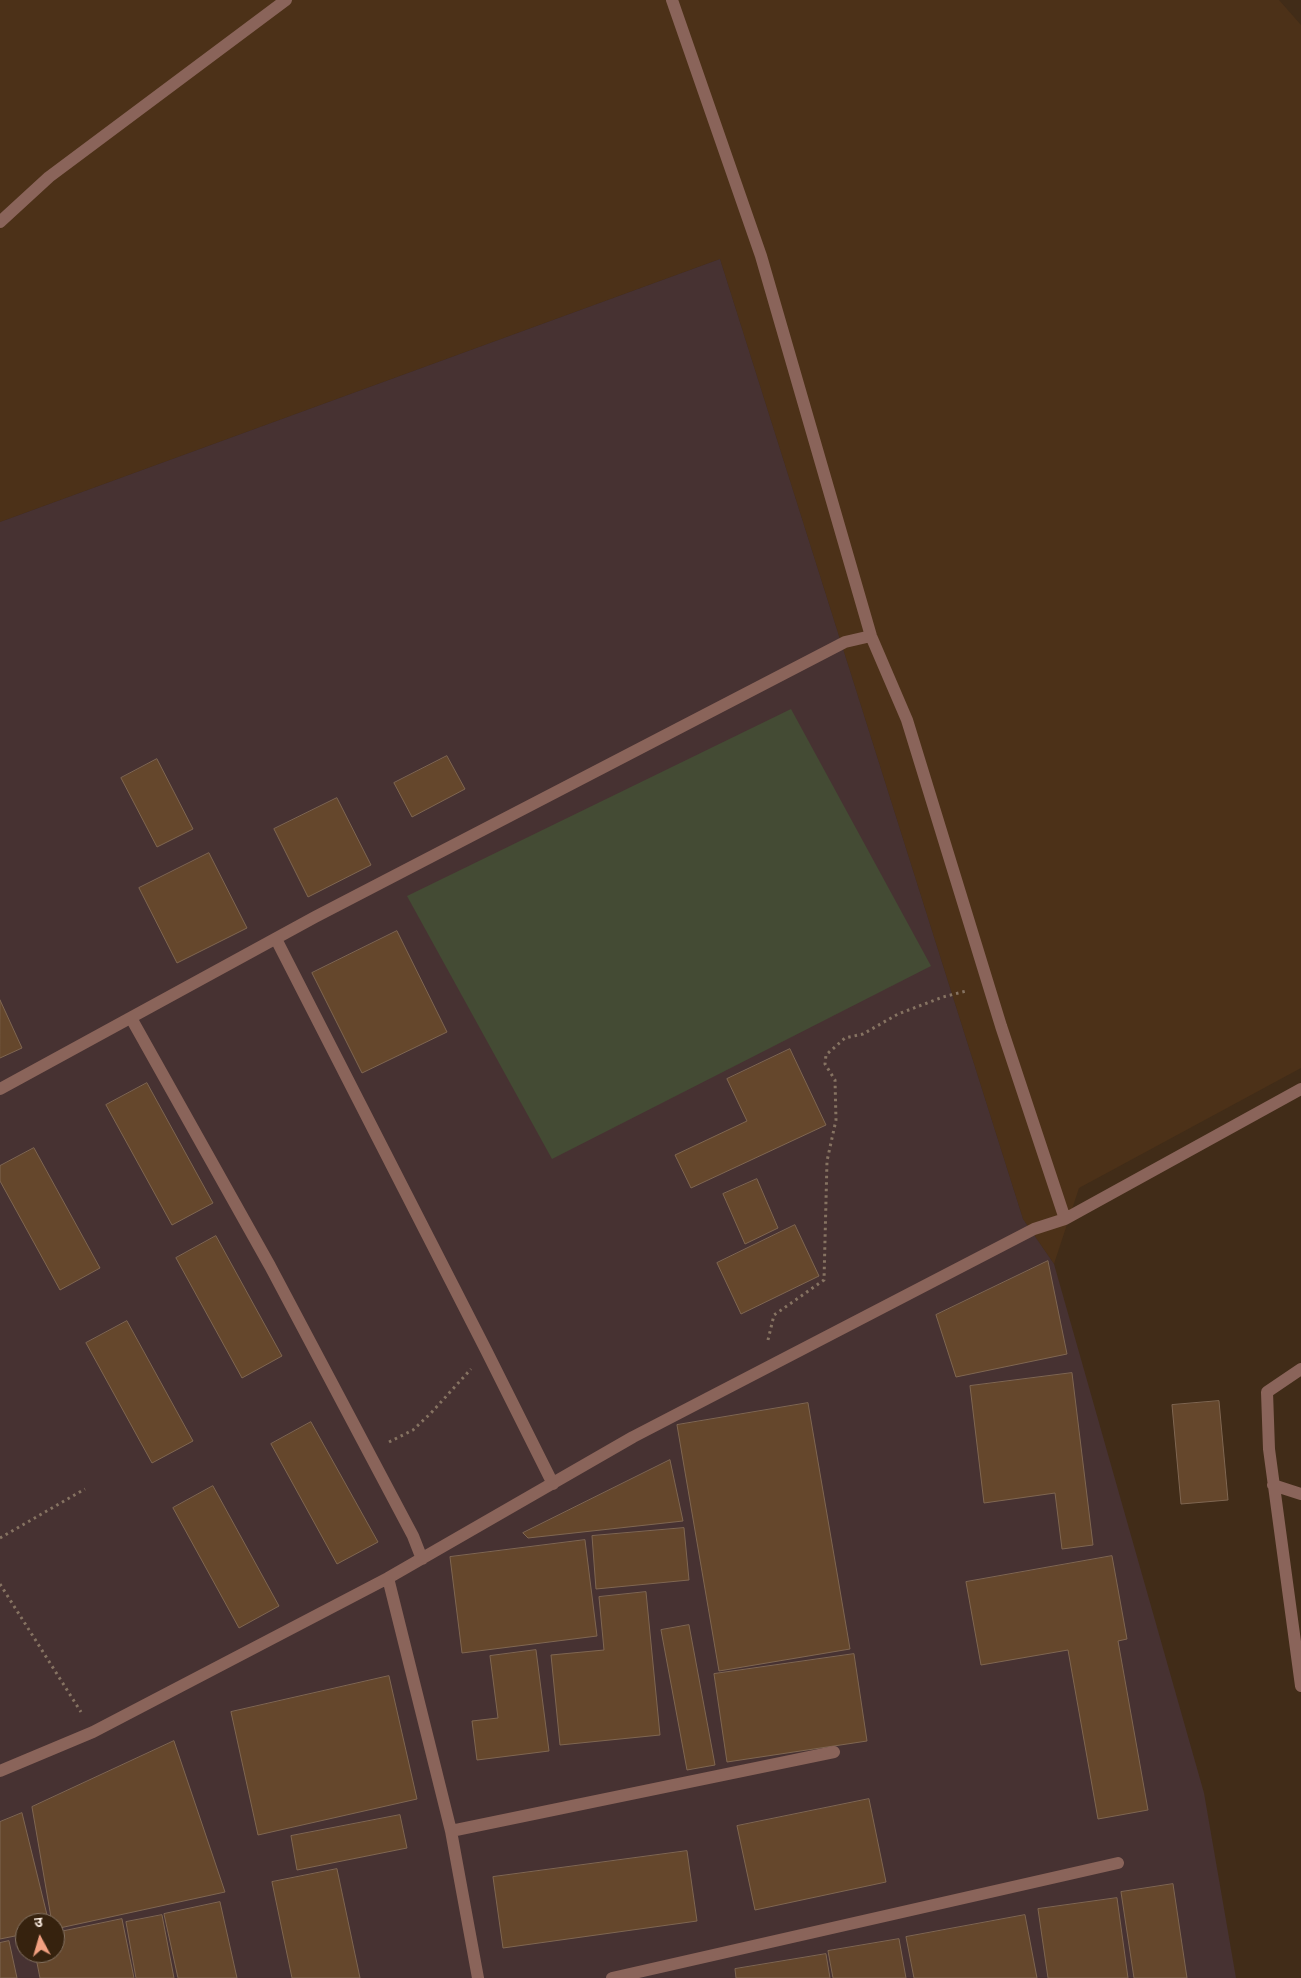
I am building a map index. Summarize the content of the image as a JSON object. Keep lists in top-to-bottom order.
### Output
{
  "north": "top"
}
